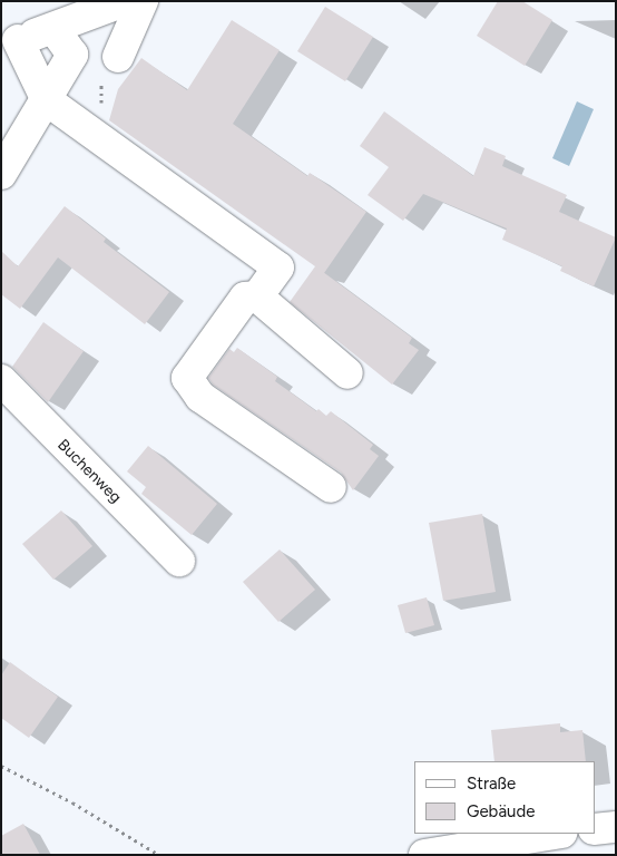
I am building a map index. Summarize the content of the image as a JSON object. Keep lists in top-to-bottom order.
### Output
{
  "streets": {
    "street": ["Buchenweg"]
  },
  "legend": ["Straße", "Gebäude"]
}
